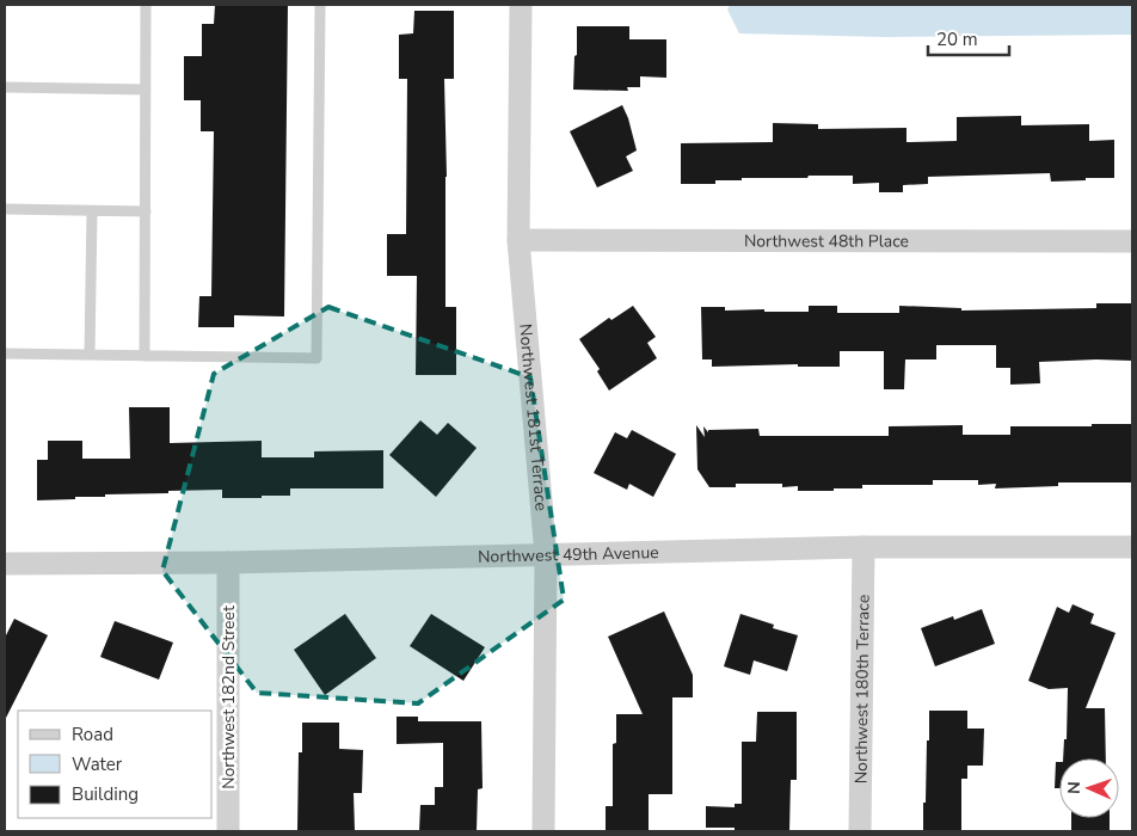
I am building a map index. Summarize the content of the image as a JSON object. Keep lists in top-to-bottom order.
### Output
{
  "streets": {
    "street": [
      "Northwest 48th Place",
      "Northwest 181st Terrace",
      "Northwest 49th Avenue",
      "Northwest 180th Terrace",
      "Northwest 182nd Street"
    ]
  },
  "crossings": [
    ["Northwest 48th Place", "Northwest 181st Terrace"],
    ["Northwest 181st Terrace", "Northwest 49th Avenue"],
    ["Northwest 49th Avenue", "Northwest 180th Terrace"],
    ["Northwest 49th Avenue", "Northwest 182nd Street"]
  ],
  "legend": ["Road", "Water", "Building"],
  "scale_bar": "20 m",
  "north": "left"
}
